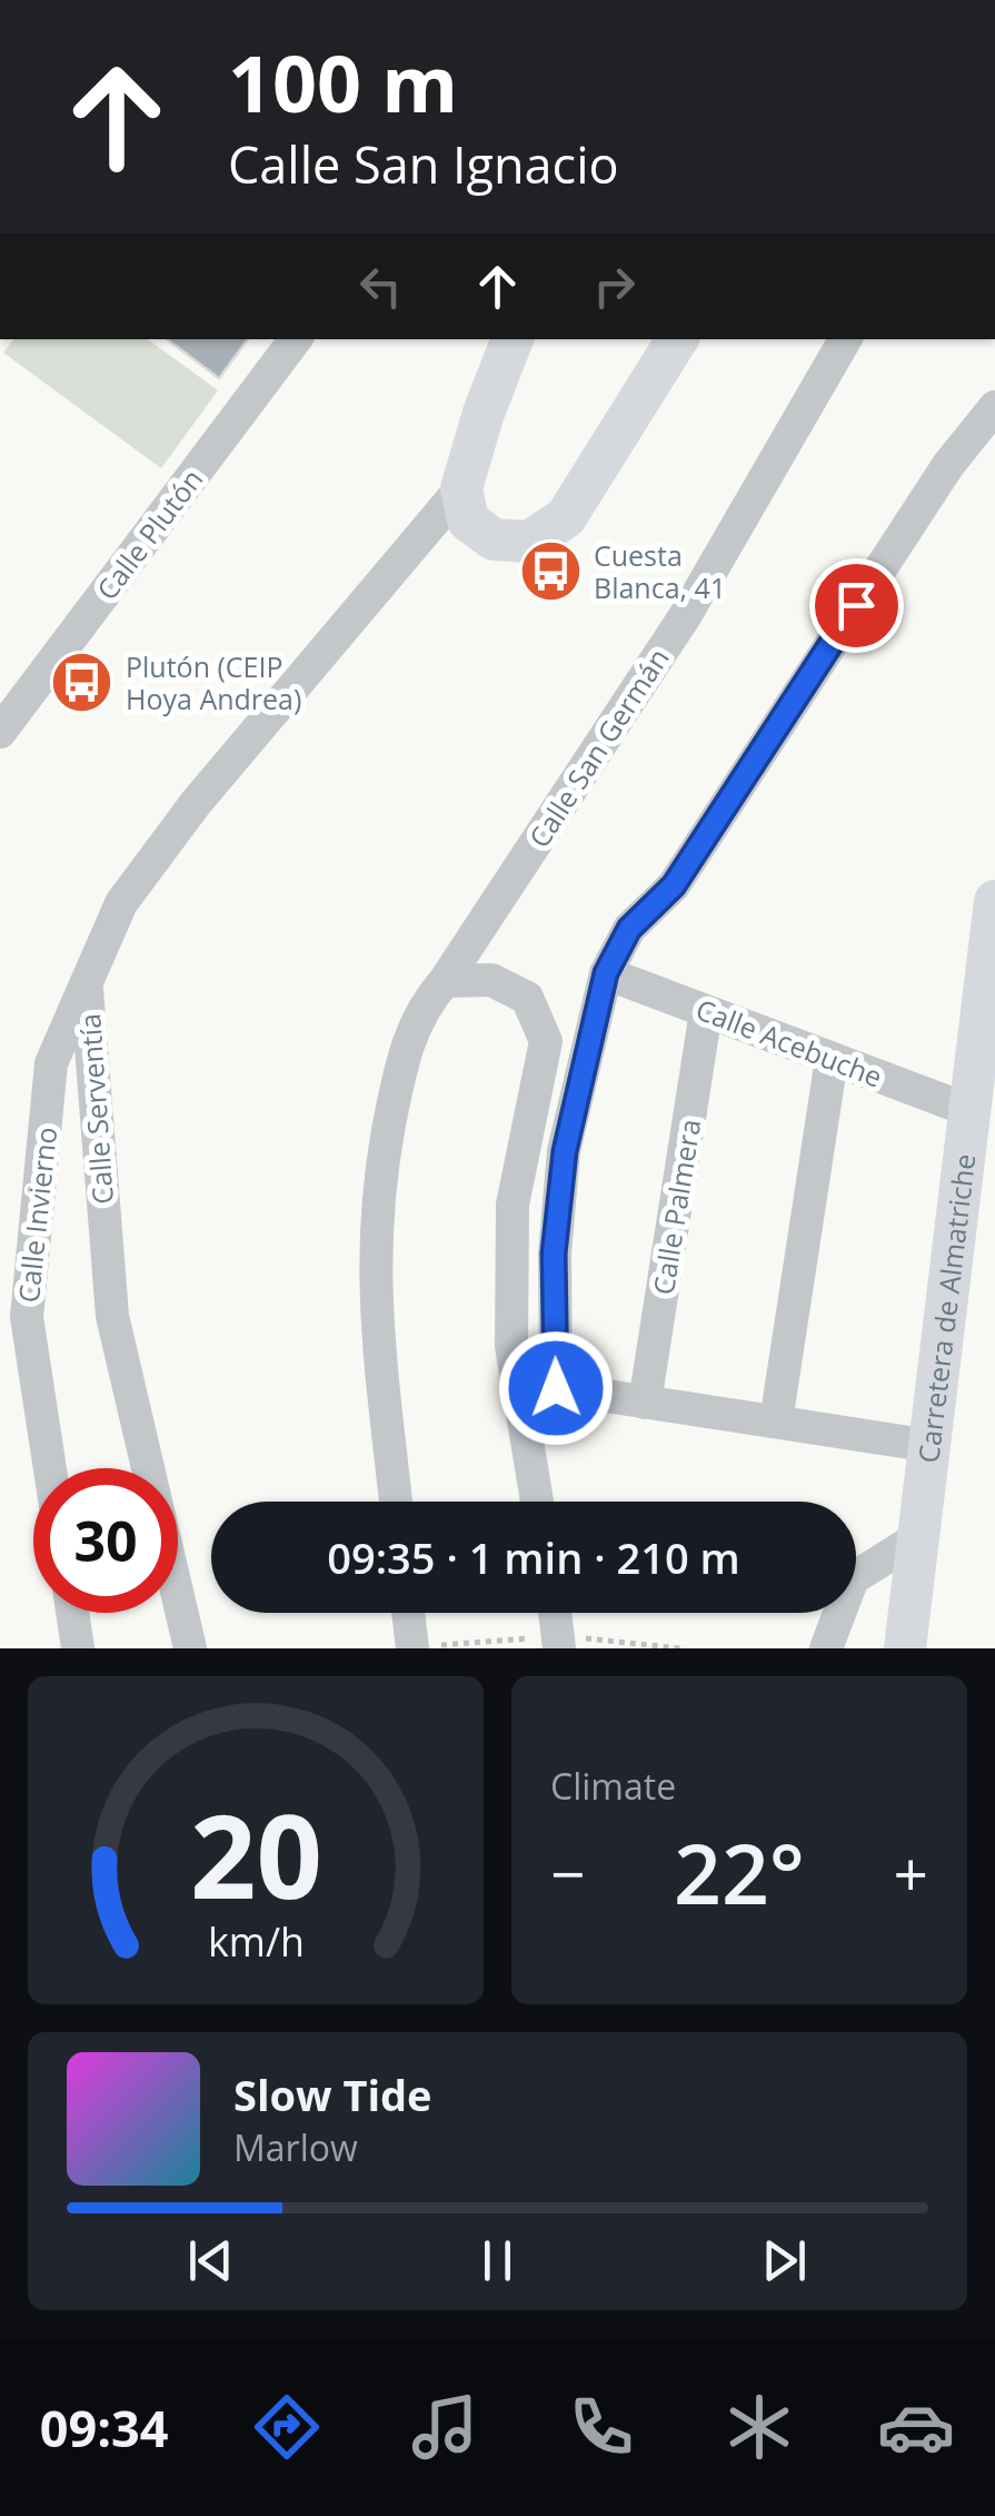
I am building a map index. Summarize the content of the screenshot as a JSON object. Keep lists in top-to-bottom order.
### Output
{
  "streets": {
    "main road": ["Carretera de Almatriche"],
    "street": [
      "Calle Plutón",
      "Calle San Germán",
      "Calle Acebuche",
      "Calle Serventía",
      "Calle Palmera",
      "Calle Invierno"
    ]
  },
  "crossings": [
    ["Calle Acebuche", "Calle Palmera"],
    ["Calle Acebuche", "Carretera de Almatriche"],
    ["Calle Serventía", "Calle Invierno"]
  ],
  "places": {
    "bus stop": ["Cuesta Blanca, 41", "Plutón (CEIP Hoya Andrea)"]
  },
  "page": {
    "turn": ["100 m", "Calle San Ignacio"],
    "limit": "30",
    "trip": "09:35 · 1 min · 210 m",
    "tile": "Climate",
    "heat": ["−", "22°", "+"],
    "song": ["Slow Tide", "Marlow"],
    "tabs": "09:34",
    "gauge": ["20", "km/h"]
  }
}
